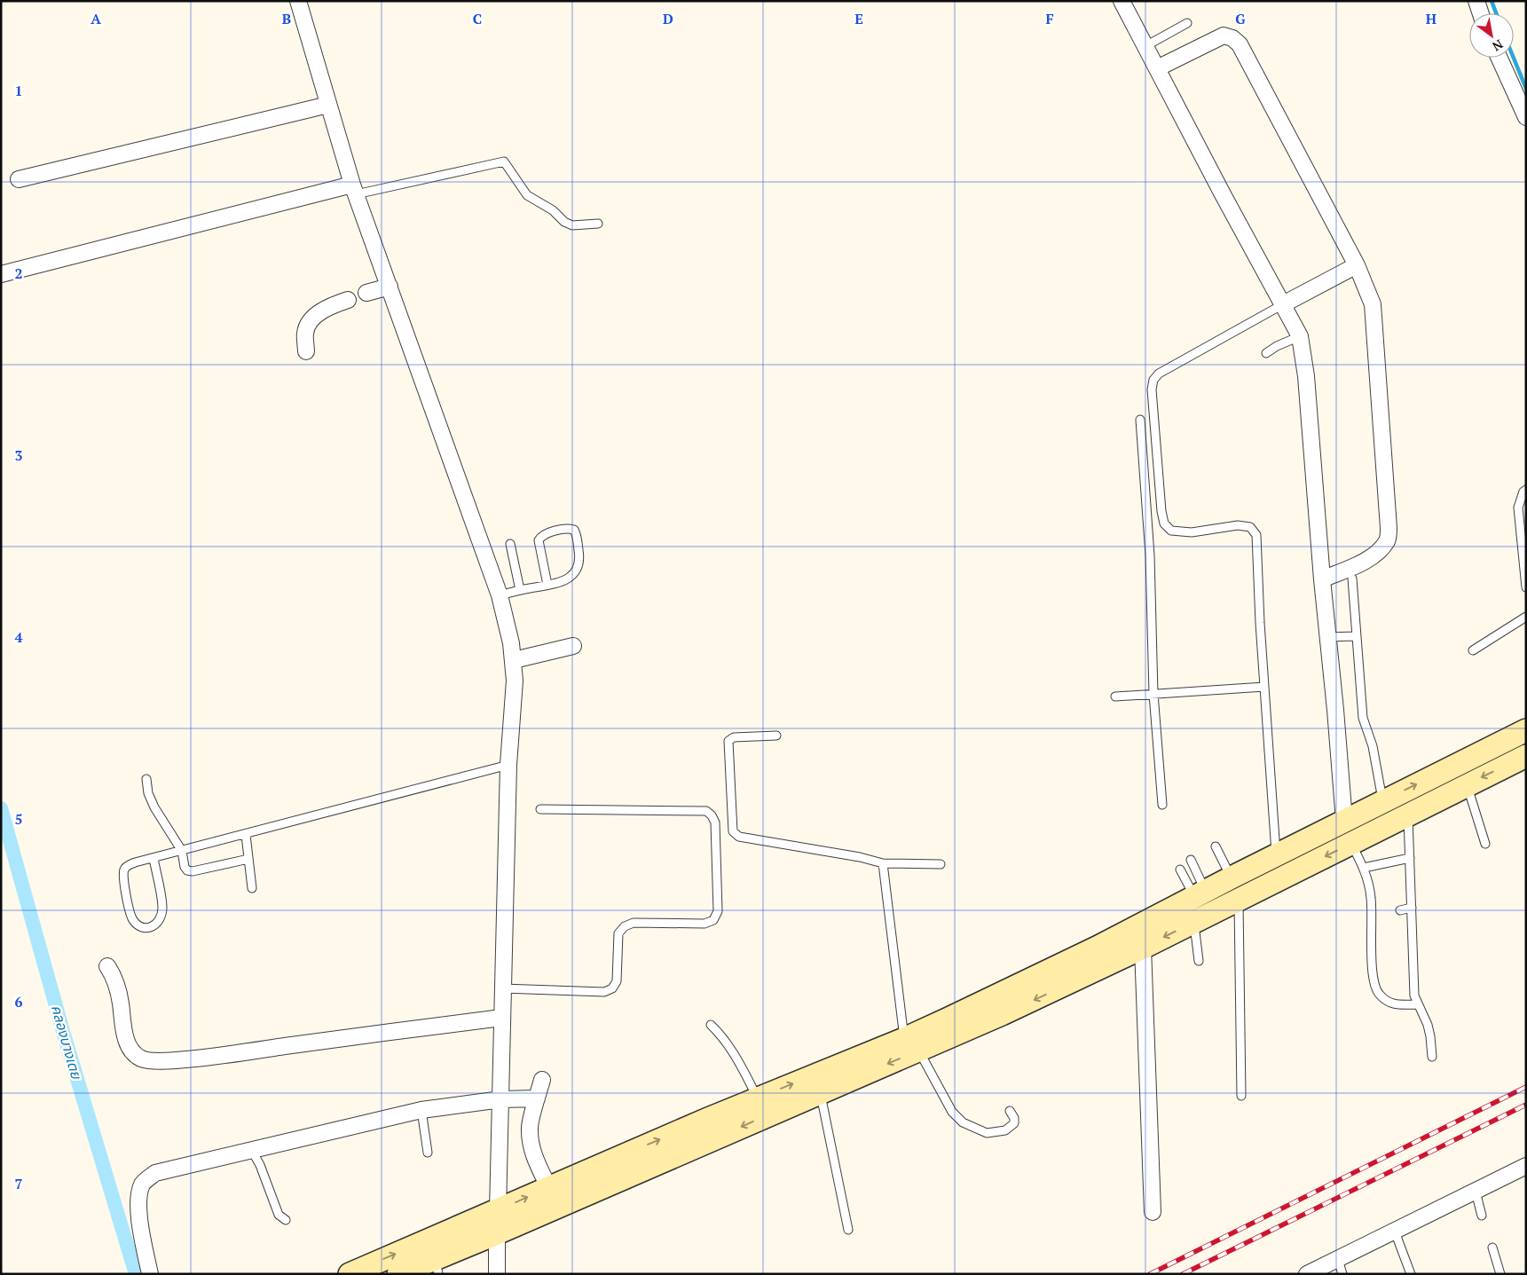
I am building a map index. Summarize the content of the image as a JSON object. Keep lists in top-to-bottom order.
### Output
{
  "water": ["คลองบางเตย"],
  "north": "bottom right",
  "grid": {
    "columns": [
      "A",
      "B",
      "C",
      "D",
      "E",
      "F",
      "G",
      "H"
    ],
    "rows": [
      "1",
      "2",
      "3",
      "4",
      "5",
      "6",
      "7"
    ]
  }
}
